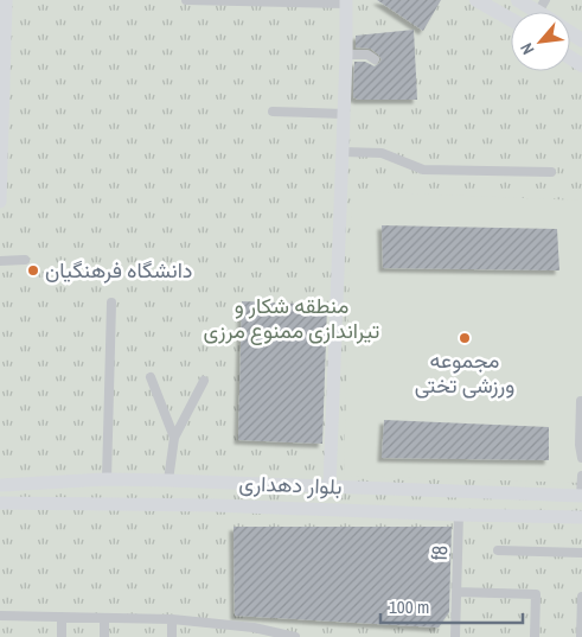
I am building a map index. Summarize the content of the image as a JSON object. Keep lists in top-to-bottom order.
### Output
{
  "streets": {
    "main road": ["بلوار دهداری"],
    "street": ["f8"]
  },
  "crossings": [
    ["بلوار دهداری", "f8"]
  ],
  "parks": ["منطقه شکار و تیراندازی ممنوع مرزی"],
  "places": ["دانشگاه فرهنگیان", "مجموعه ورزشی تختی"],
  "scale_bar": "100 m",
  "north": "bottom left"
}
